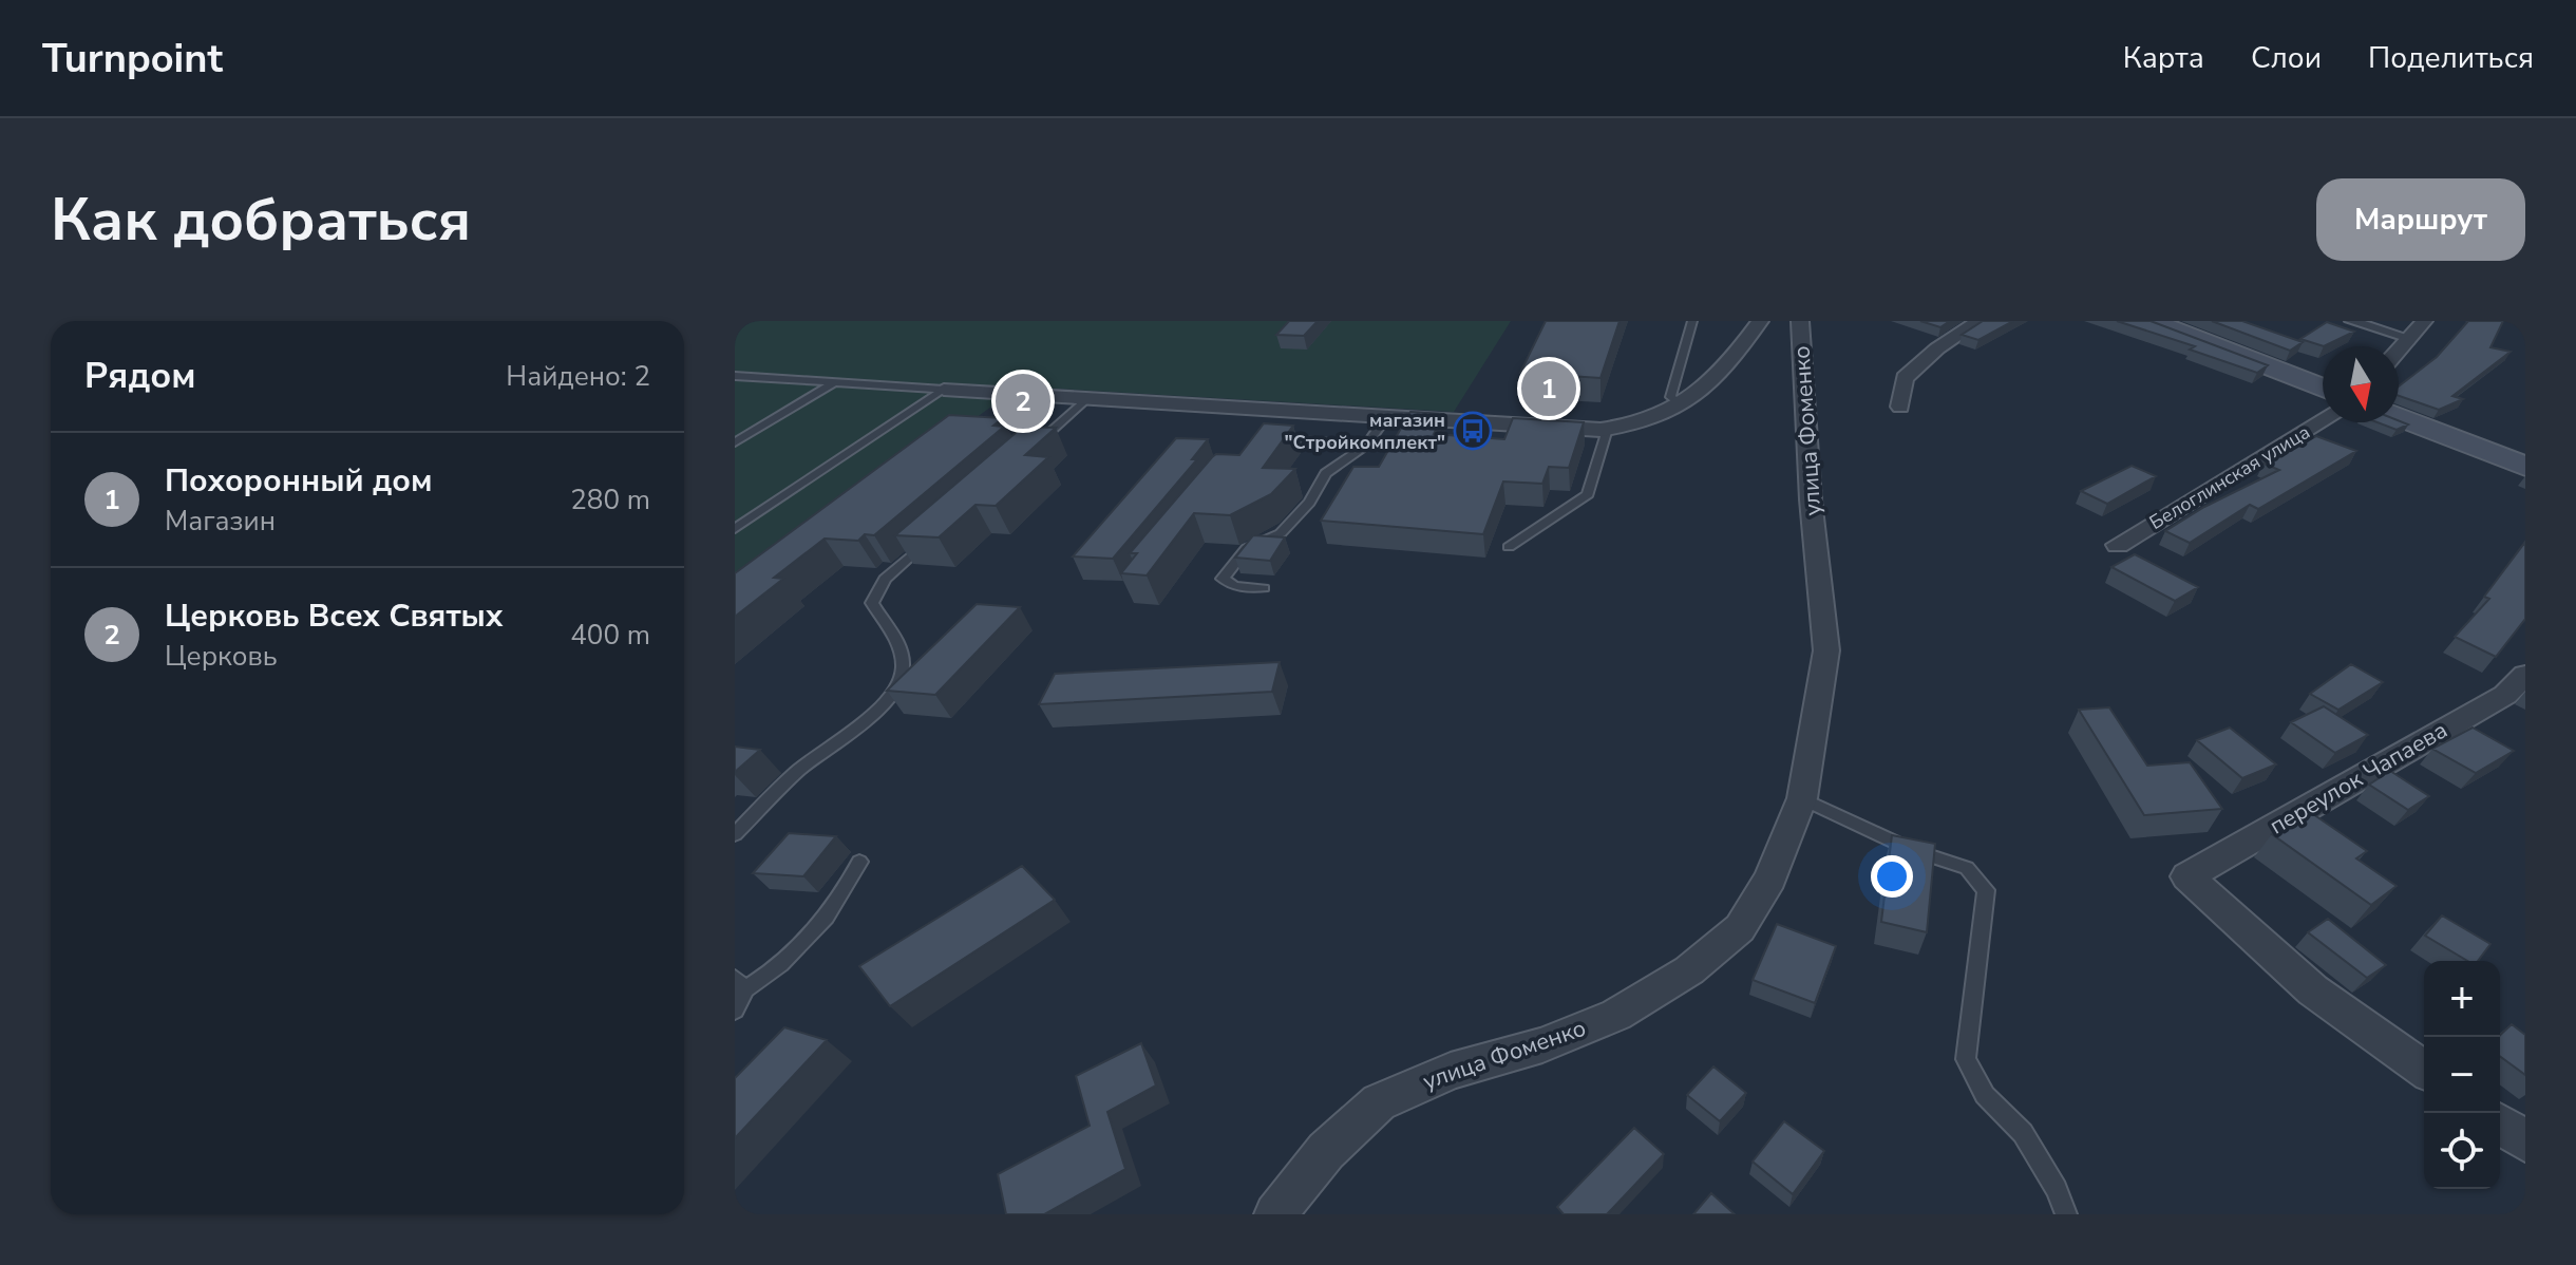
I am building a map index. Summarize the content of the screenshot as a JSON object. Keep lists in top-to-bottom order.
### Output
{
  "streets": {
    "street": ["улица Фоменко", "Белоглинская улица", "переулок Чапаева"]
  },
  "places": {
    "bus stop": ["магазин \"Стройкомплект\""]
  },
  "north": "bottom",
  "page": {
    "header": "Turnpoint",
    "nav": ["Карта", "Слои", "Поделиться"],
    "buttons": "Маршрут",
    "title": "Как добраться",
    "heading": ["Рядом", "Найдено: 2"],
    "pins": ["1", "2"],
    "list": [
      {
        "mark": "1",
        "name": "Похоронный дом",
        "note": "Магазин",
        "value": "280 m"
      },
      {
        "mark": "2",
        "name": "Церковь Всех Святых",
        "note": "Церковь",
        "value": "400 m"
      }
    ],
    "map_buttons": ["+", "−"]
  }
}
